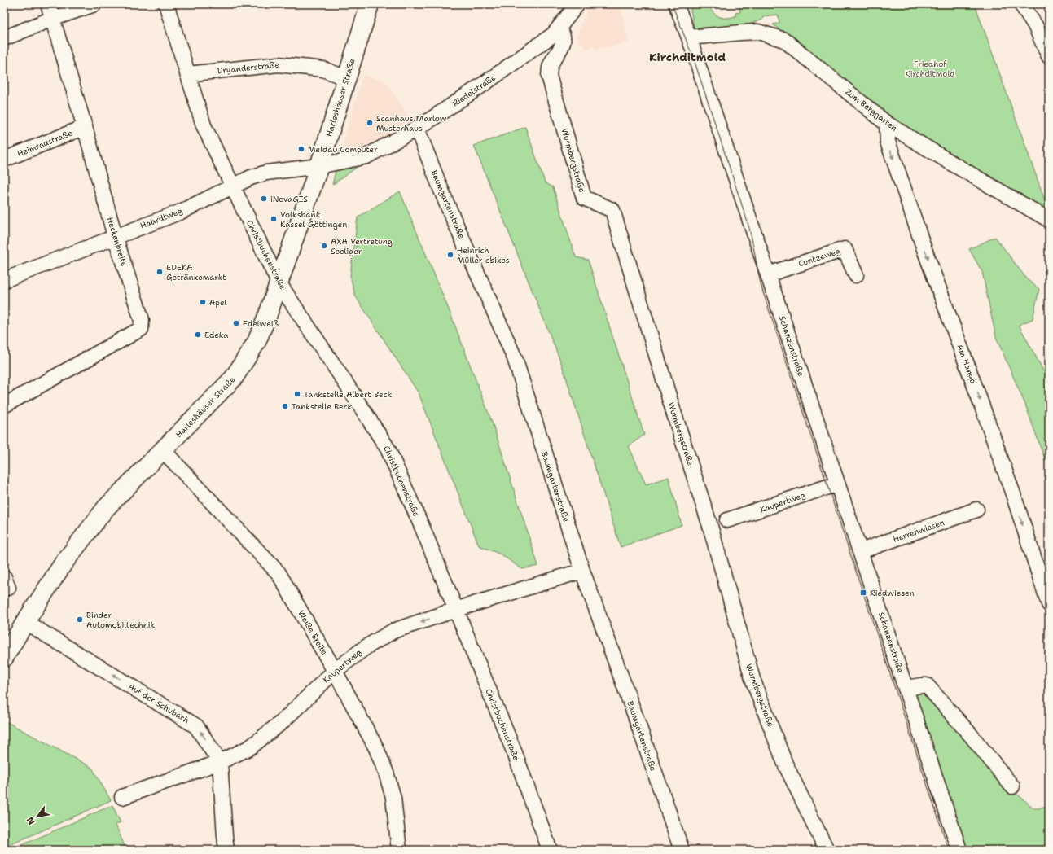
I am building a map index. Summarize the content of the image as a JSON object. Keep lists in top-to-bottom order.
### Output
{
  "streets": {
    "main road": ["Harleshäuser Straße"],
    "street": [
      "Dryanderstraße",
      "Riedelstraße",
      "Zum Berggarten",
      "Heimradstraße",
      "Wurmbergstraße",
      "Baumgartenstraße",
      "Haardtweg",
      "Heckenbreite",
      "Christbuchenstraße",
      "Cuntzeweg",
      "Schanzenstraße",
      "Am Hange",
      "Kaupertweg",
      "Herrenwiesen",
      "Weiße Breite",
      "Auf der Schubach"
    ]
  },
  "crossings": [
    ["Dryanderstraße", "Harleshäuser Straße"],
    ["Dryanderstraße", "Christbuchenstraße"],
    ["Riedelstraße", "Harleshäuser Straße"],
    ["Riedelstraße", "Wurmbergstraße"],
    ["Riedelstraße", "Baumgartenstraße"],
    ["Riedelstraße", "Haardtweg"],
    ["Harleshäuser Straße", "Haardtweg"],
    ["Harleshäuser Straße", "Christbuchenstraße"],
    ["Harleshäuser Straße", "Weiße Breite"],
    ["Harleshäuser Straße", "Auf der Schubach"],
    ["Zum Berggarten", "Schanzenstraße"],
    ["Zum Berggarten", "Am Hange"],
    ["Heimradstraße", "Heckenbreite"],
    ["Baumgartenstraße", "Kaupertweg"],
    ["Haardtweg", "Heckenbreite"],
    ["Haardtweg", "Christbuchenstraße"],
    ["Christbuchenstraße", "Kaupertweg"],
    ["Cuntzeweg", "Schanzenstraße"],
    ["Schanzenstraße", "Kaupertweg"],
    ["Schanzenstraße", "Herrenwiesen"],
    ["Kaupertweg", "Weiße Breite"],
    ["Kaupertweg", "Auf der Schubach"]
  ],
  "one_way": ["Am Hange", "Auf der Schubach"],
  "districts": ["Kirchditmold"],
  "parks": ["Friedhof Kirchditmold"],
  "places": {
    "other": [
      "Scanhaus Marlow Musterhaus",
      "Meldau Computer",
      "iNovaGIS",
      "Volksbank Kassel Göttingen",
      "AXA Vertretung Seeliger",
      "Heinrich Müller ebikes",
      "EDEKA Getränkemarkt",
      "Apel",
      "Edelweiß",
      "Edeka",
      "Tankstelle Albert Beck",
      "Tankstelle Beck",
      "Binder Automobiltechnik"
    ],
    "transit": ["Riedwiesen"]
  },
  "north": "bottom left"
}
